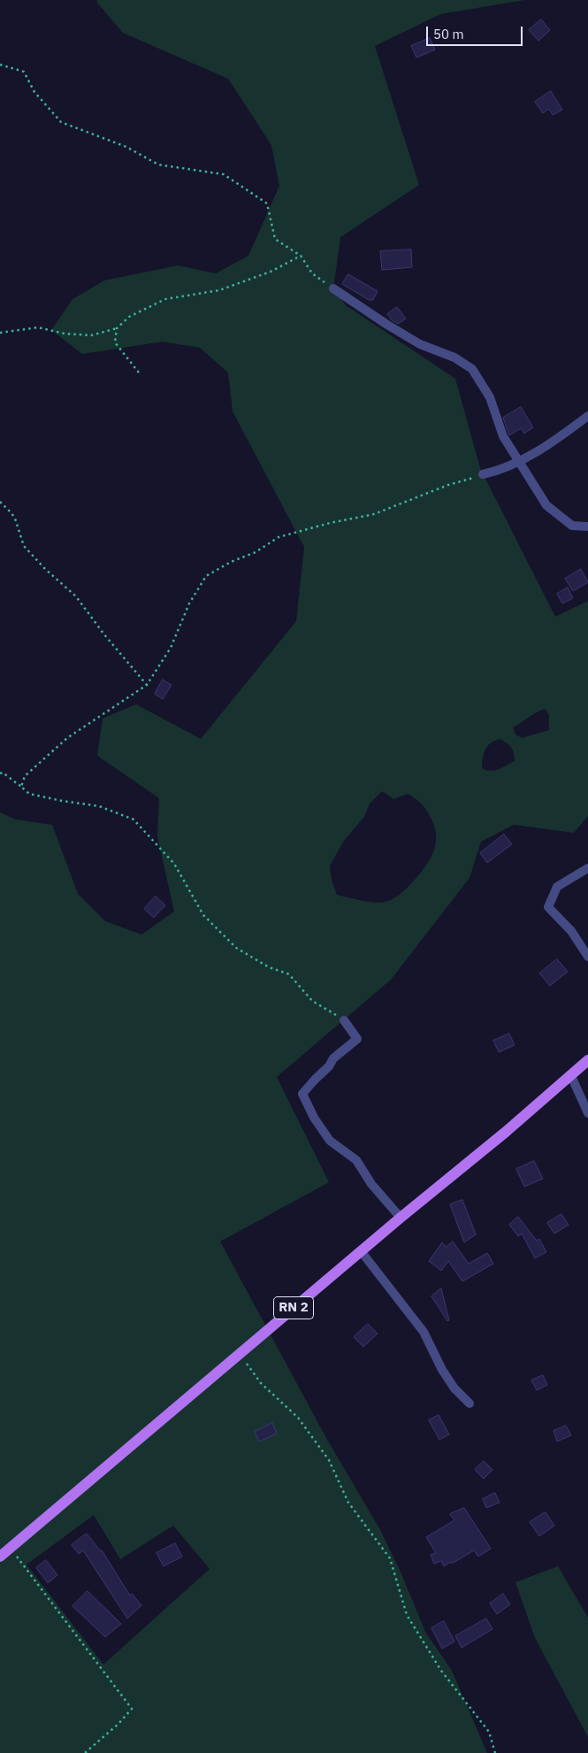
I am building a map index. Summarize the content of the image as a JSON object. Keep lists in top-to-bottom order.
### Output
{
  "streets": {
    "main road": ["RN 2"]
  },
  "scale_bar": "50 m"
}
